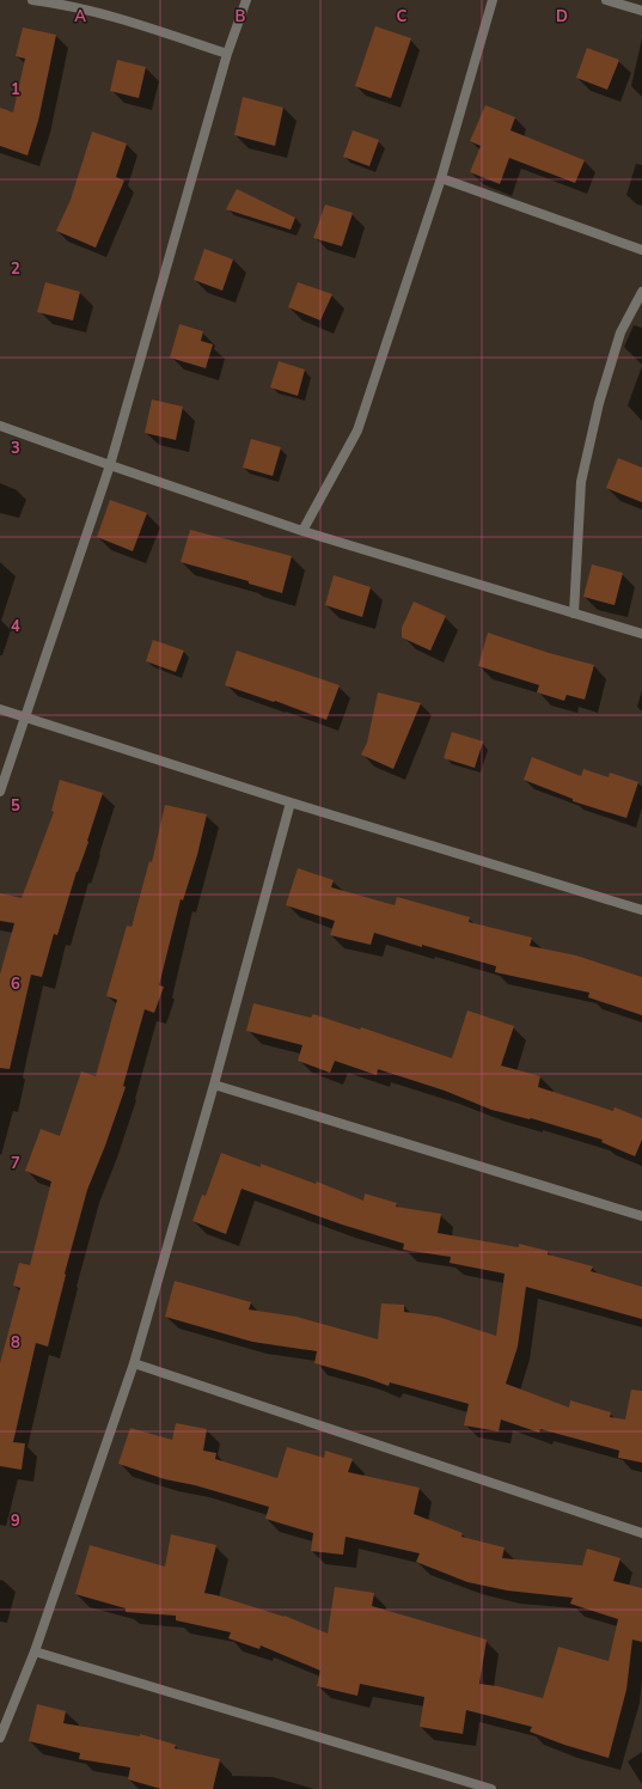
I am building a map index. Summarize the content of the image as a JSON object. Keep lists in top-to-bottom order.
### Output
{
  "grid": {
    "columns": [
      "A",
      "B",
      "C",
      "D"
    ],
    "rows": [
      "1",
      "2",
      "3",
      "4",
      "5",
      "6",
      "7",
      "8",
      "9"
    ]
  }
}
